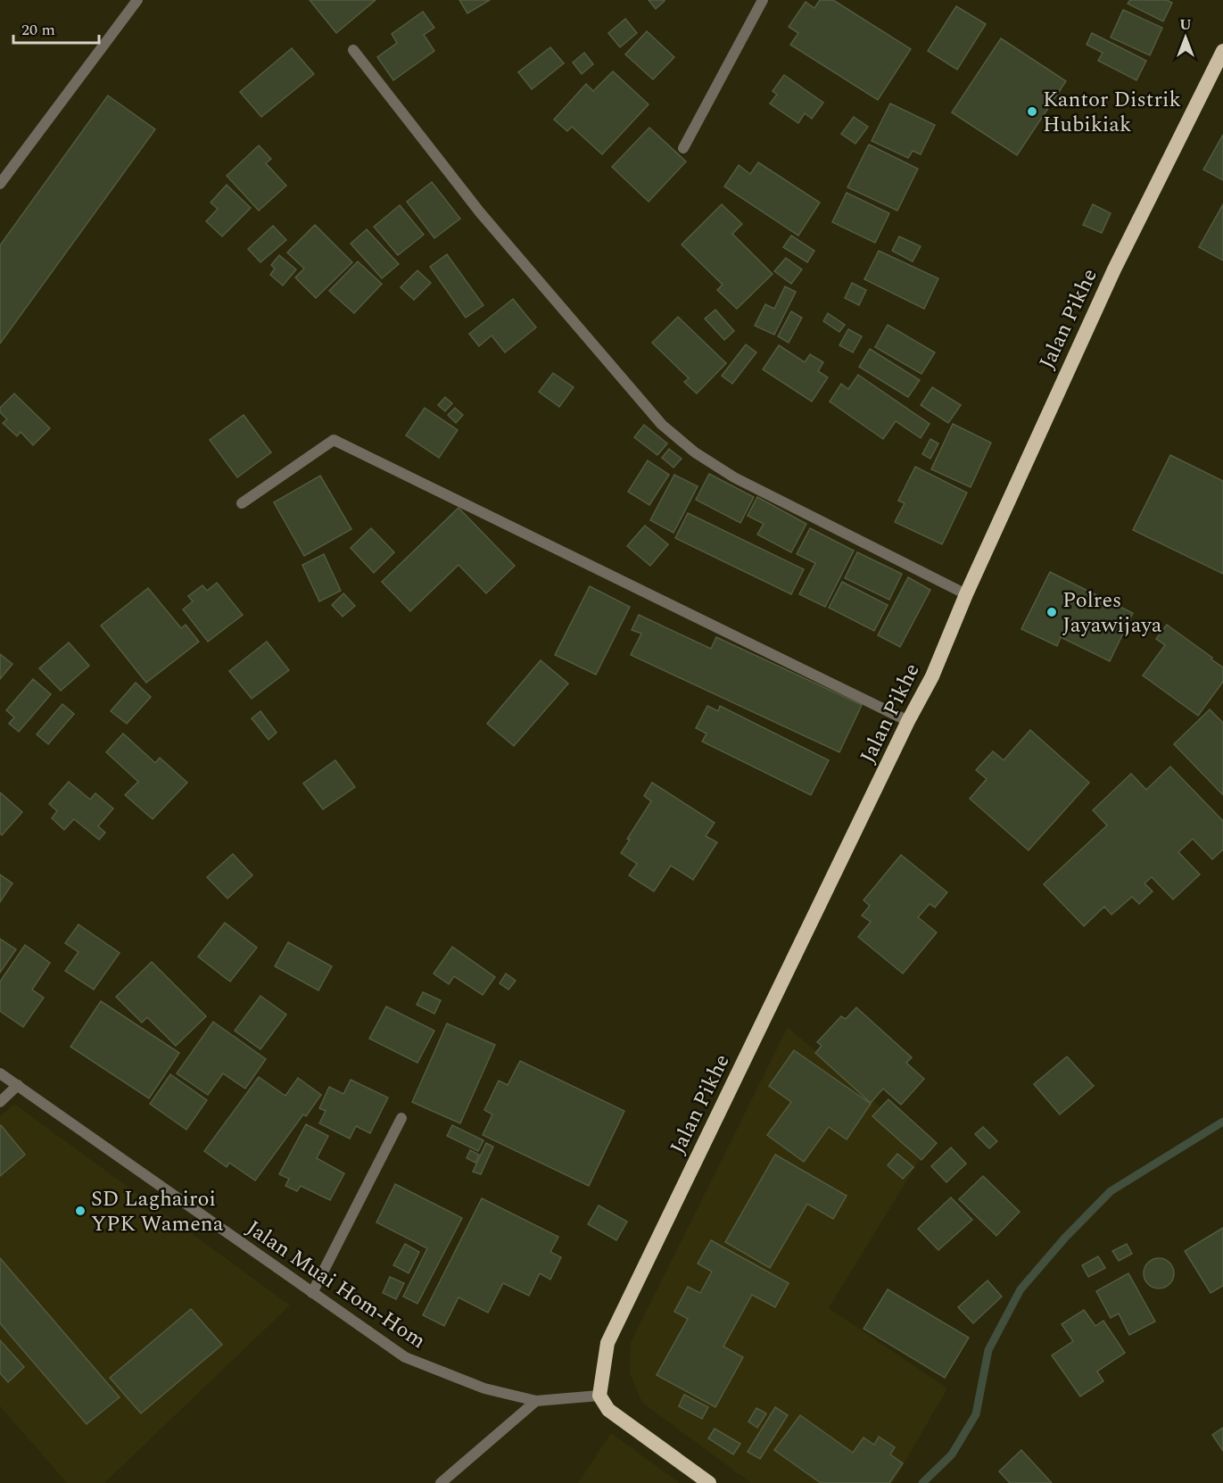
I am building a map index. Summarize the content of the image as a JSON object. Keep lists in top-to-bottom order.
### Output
{
  "streets": {
    "highway": ["Jalan Pikhe"],
    "street": ["Jalan Muai Hom-Hom"]
  },
  "crossings": [
    ["Jalan Pikhe", "Jalan Muai Hom-Hom"]
  ],
  "places": ["Kantor Distrik Hubikiak", "Polres Jayawijaya", "SD Laghairoi YPK Wamena"],
  "scale_bar": "20 m",
  "north": "top"
}
